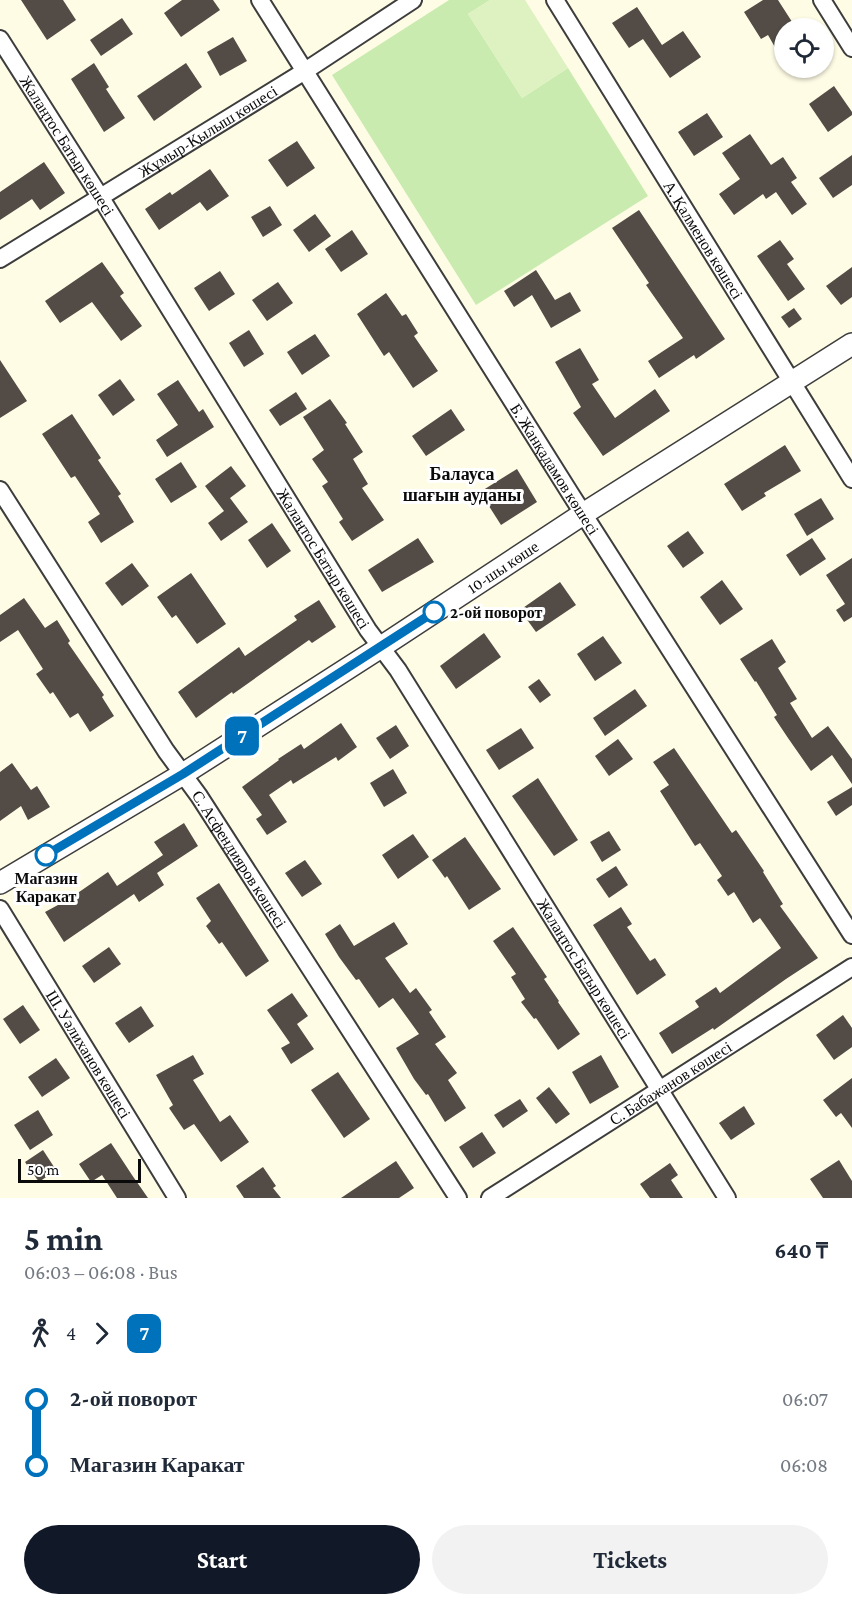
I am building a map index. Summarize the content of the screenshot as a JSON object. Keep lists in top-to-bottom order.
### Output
{
  "streets": {
    "street": [
      "Жұмыр-Қылыш көшесі",
      "Жалаңтос Батыр көшесі",
      "А. Қалменов көшесі",
      "Б. Жанқадамов көшесі",
      "10-шы көше",
      "С. Асфендияров көшесі",
      "Ш. Уәлиханов көшесі",
      "С. Бабажанов көшесі"
    ]
  },
  "crossings": [
    ["Жұмыр-Қылыш көшесі", "Жалаңтос Батыр көшесі"],
    ["Жұмыр-Қылыш көшесі", "Б. Жанқадамов көшесі"],
    ["Жалаңтос Батыр көшесі", "10-шы көше"],
    ["Жалаңтос Батыр көшесі", "С. Бабажанов көшесі"],
    ["А. Қалменов көшесі", "10-шы көше"],
    ["Б. Жанқадамов көшесі", "10-шы көше"],
    ["10-шы көше", "С. Асфендияров көшесі"]
  ],
  "districts": ["Балауса шағын ауданы"],
  "places": ["2-ой поворот", "Магазин Каракат"],
  "lines": ["bus line 7"],
  "scale_bar": "50 m",
  "page": {
    "on_map": "7",
    "scale": "50 m",
    "heading": ["5 min", "06:03 – 06:08 · Bus", "640 ₸"],
    "legs": ["4", "7"],
    "list": [
      {
        "name": "2-ой поворот",
        "value": "06:07"
      },
      {
        "name": "Магазин Каракат",
        "value": "06:08"
      }
    ],
    "buttons": ["Start", "Tickets"]
  }
}
